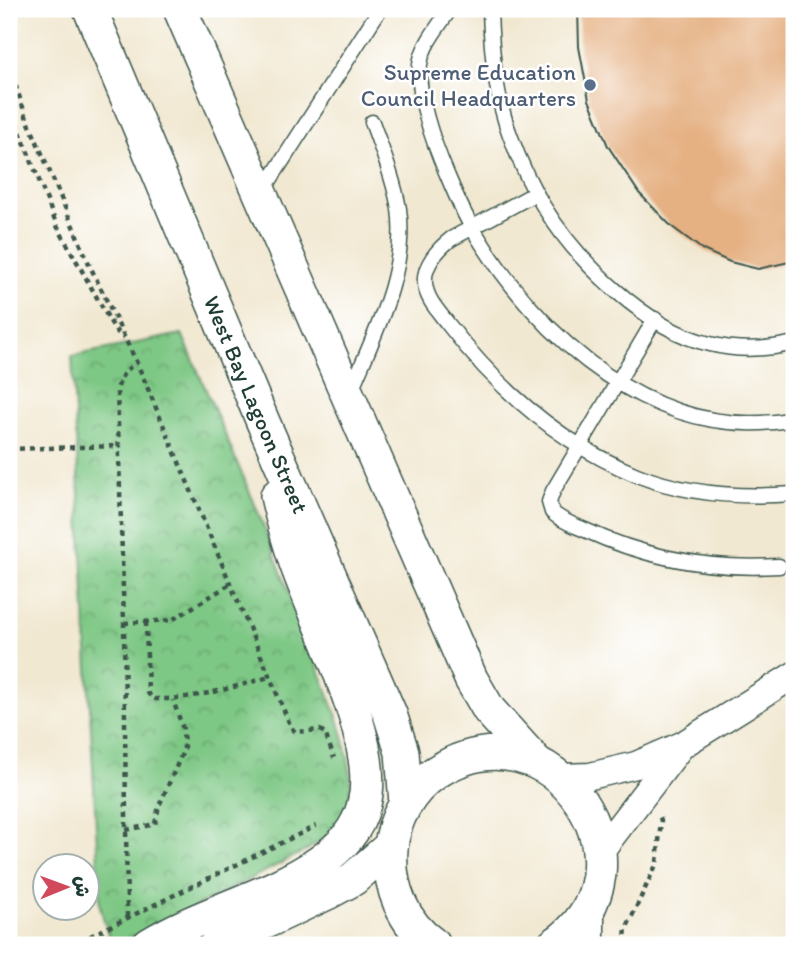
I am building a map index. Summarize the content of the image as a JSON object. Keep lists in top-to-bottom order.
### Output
{
  "streets": {
    "street": ["West Bay Lagoon Street"]
  },
  "places": ["Supreme Education Council Headquarters"],
  "north": "right"
}
